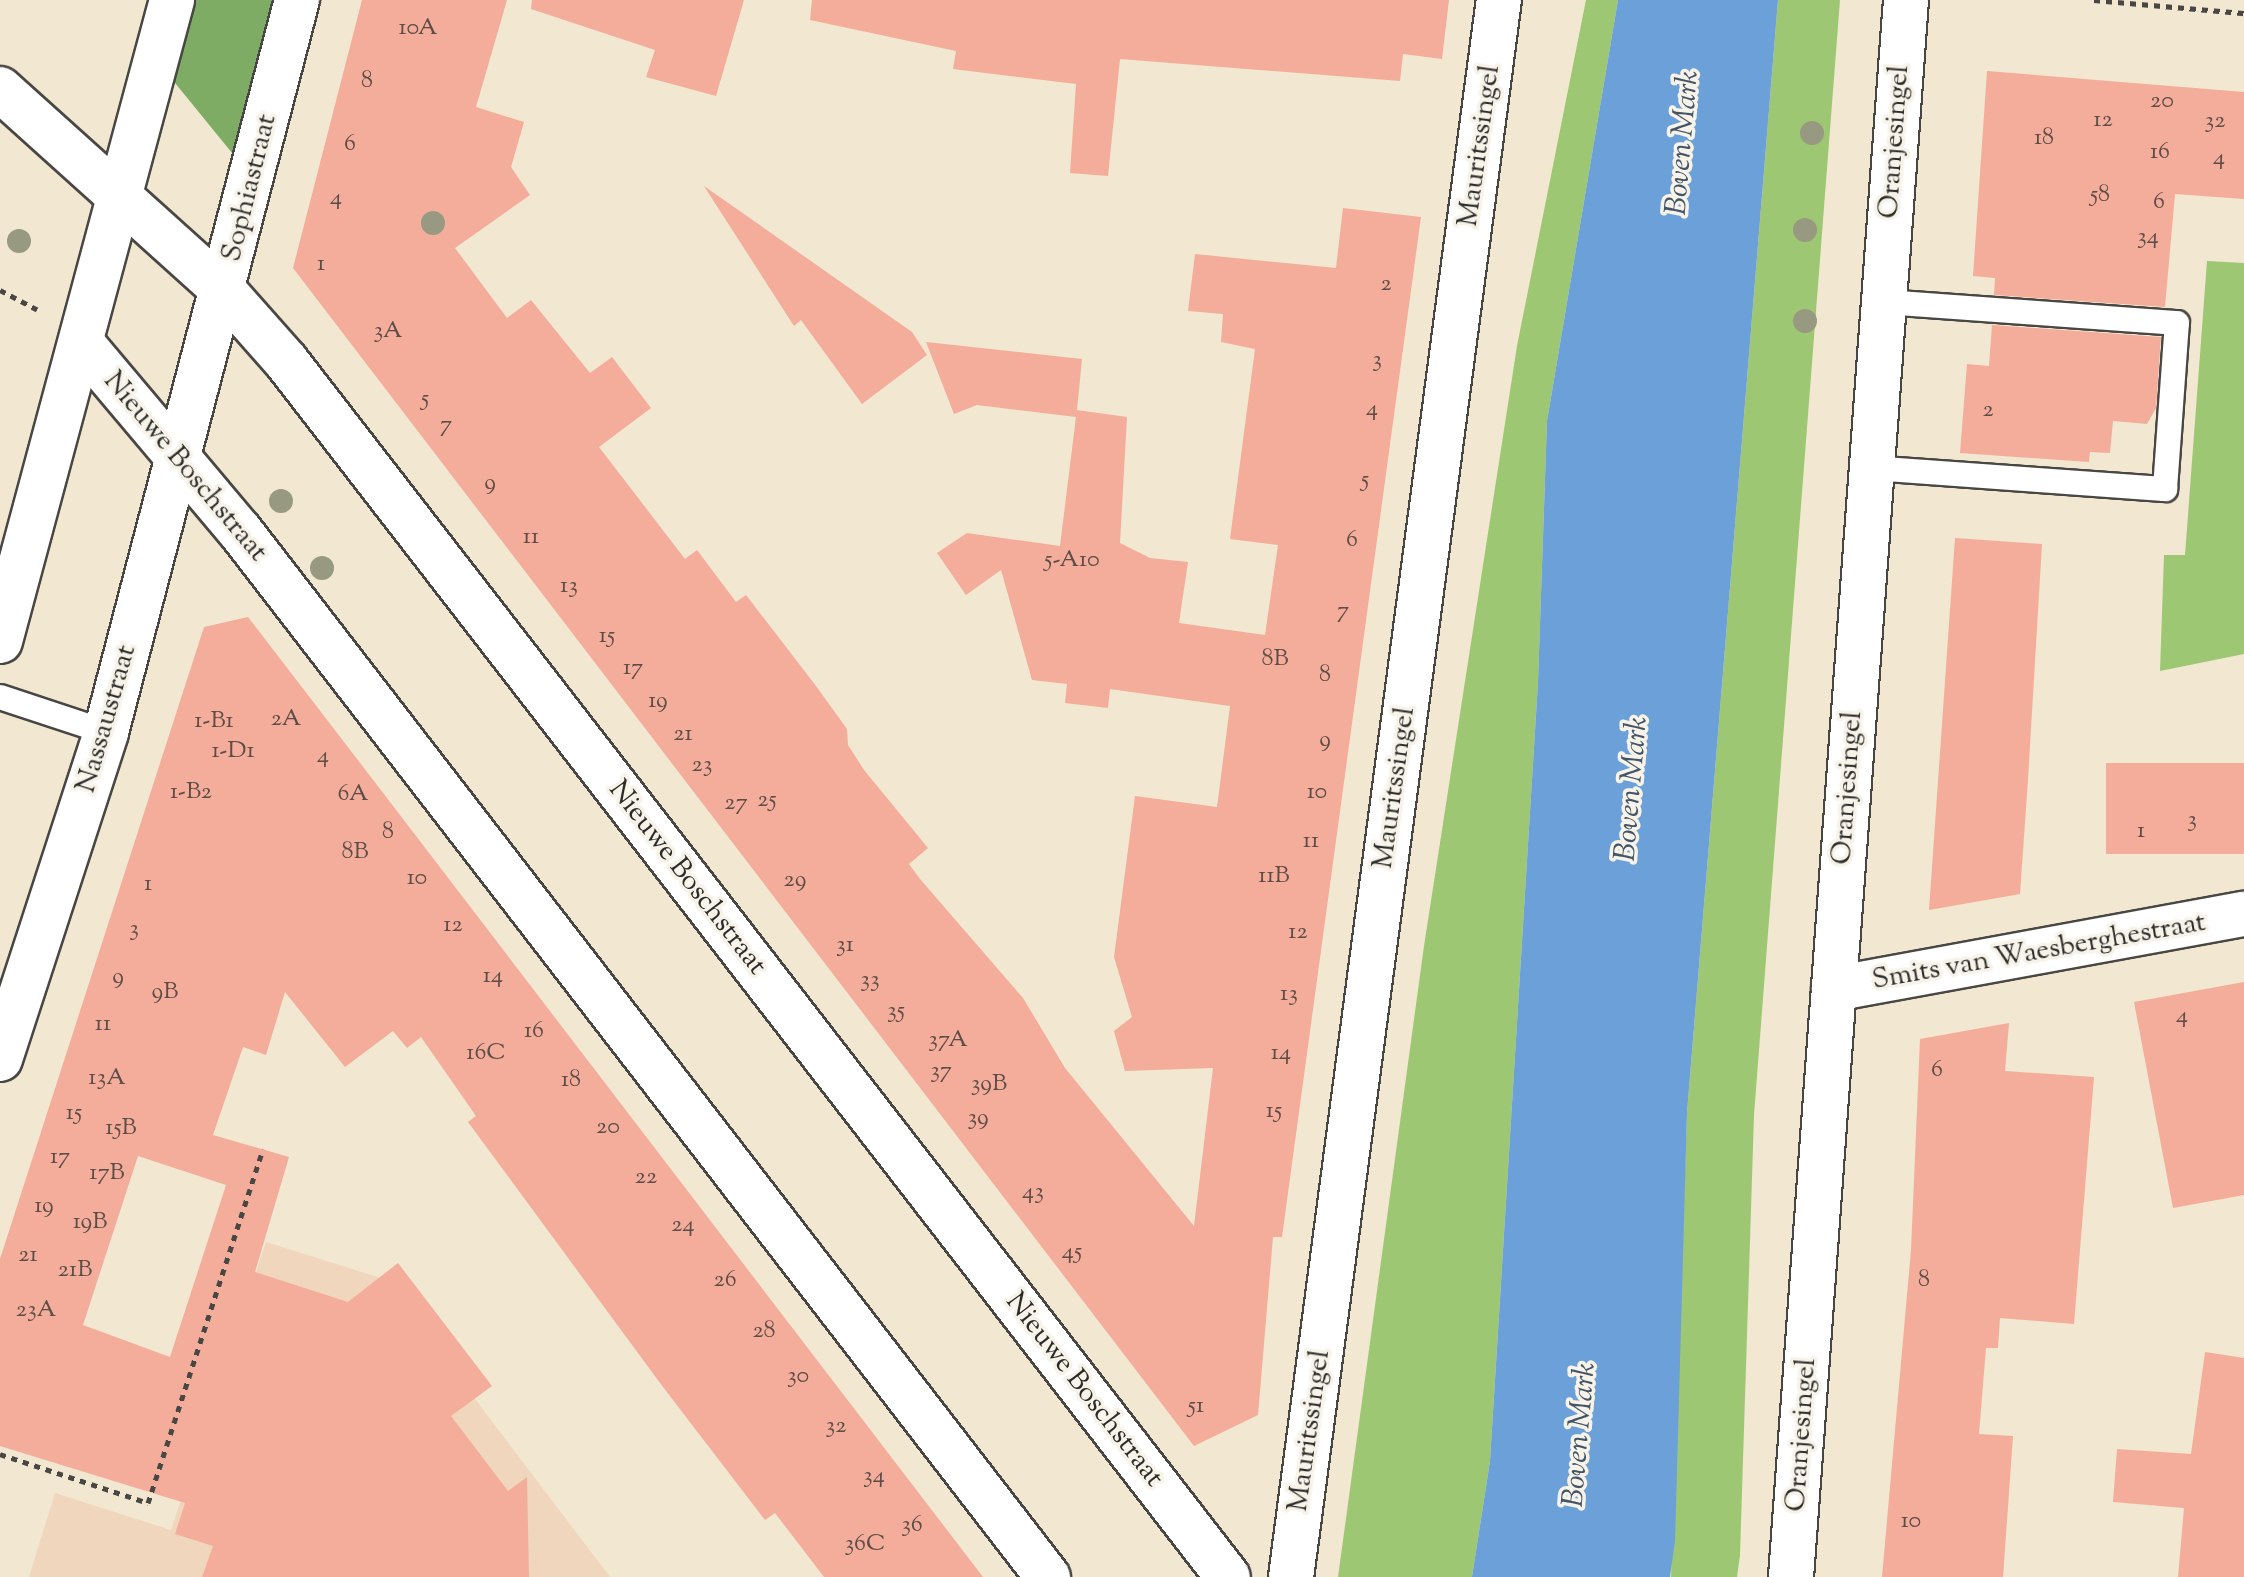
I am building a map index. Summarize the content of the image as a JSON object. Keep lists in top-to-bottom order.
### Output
{
  "streets": {
    "street": [
      "Oranjesingel",
      "Mauritssingel",
      "Sophiastraat",
      "Nieuwe Boschstraat",
      "Nassaustraat",
      "Smits van Waesberghestraat"
    ]
  },
  "crossings": [
    ["Oranjesingel", "Smits van Waesberghestraat"],
    ["Sophiastraat", "Nieuwe Boschstraat"],
    ["Sophiastraat", "Nassaustraat"],
    ["Nieuwe Boschstraat", "Nassaustraat"]
  ],
  "water": ["Boven Mark"],
  "house_numbers": [
    "10A",
    "8",
    "20",
    "12",
    "32",
    "18",
    "6",
    "16",
    "4",
    "58",
    "4",
    "6",
    "34",
    "1",
    "2",
    "3A",
    "3",
    "5",
    "4",
    "2",
    "7",
    "5",
    "9",
    "11",
    "6",
    "5-A10",
    "13",
    "7",
    "15",
    "8B",
    "17",
    "8",
    "19",
    "2A",
    "1-B1",
    "21",
    "9",
    "1-D1",
    "4",
    "23",
    "1-B2",
    "10",
    "6A",
    "25",
    "27",
    "3",
    "1",
    "8",
    "11",
    "8B",
    "11B",
    "10",
    "29",
    "1",
    "12",
    "3",
    "12",
    "31",
    "14",
    "9",
    "33",
    "9B",
    "13",
    "35",
    "4",
    "11",
    "16",
    "37A",
    "16C",
    "14",
    "6",
    "37",
    "13A",
    "18",
    "39B",
    "15",
    "15",
    "39",
    "20",
    "15B",
    "17",
    "17B",
    "22",
    "43",
    "19",
    "19B",
    "24",
    "45",
    "21",
    "21B",
    "26",
    "8",
    "23A",
    "28",
    "30",
    "51",
    "32",
    "34",
    "10",
    "36",
    "36C"
  ]
}
